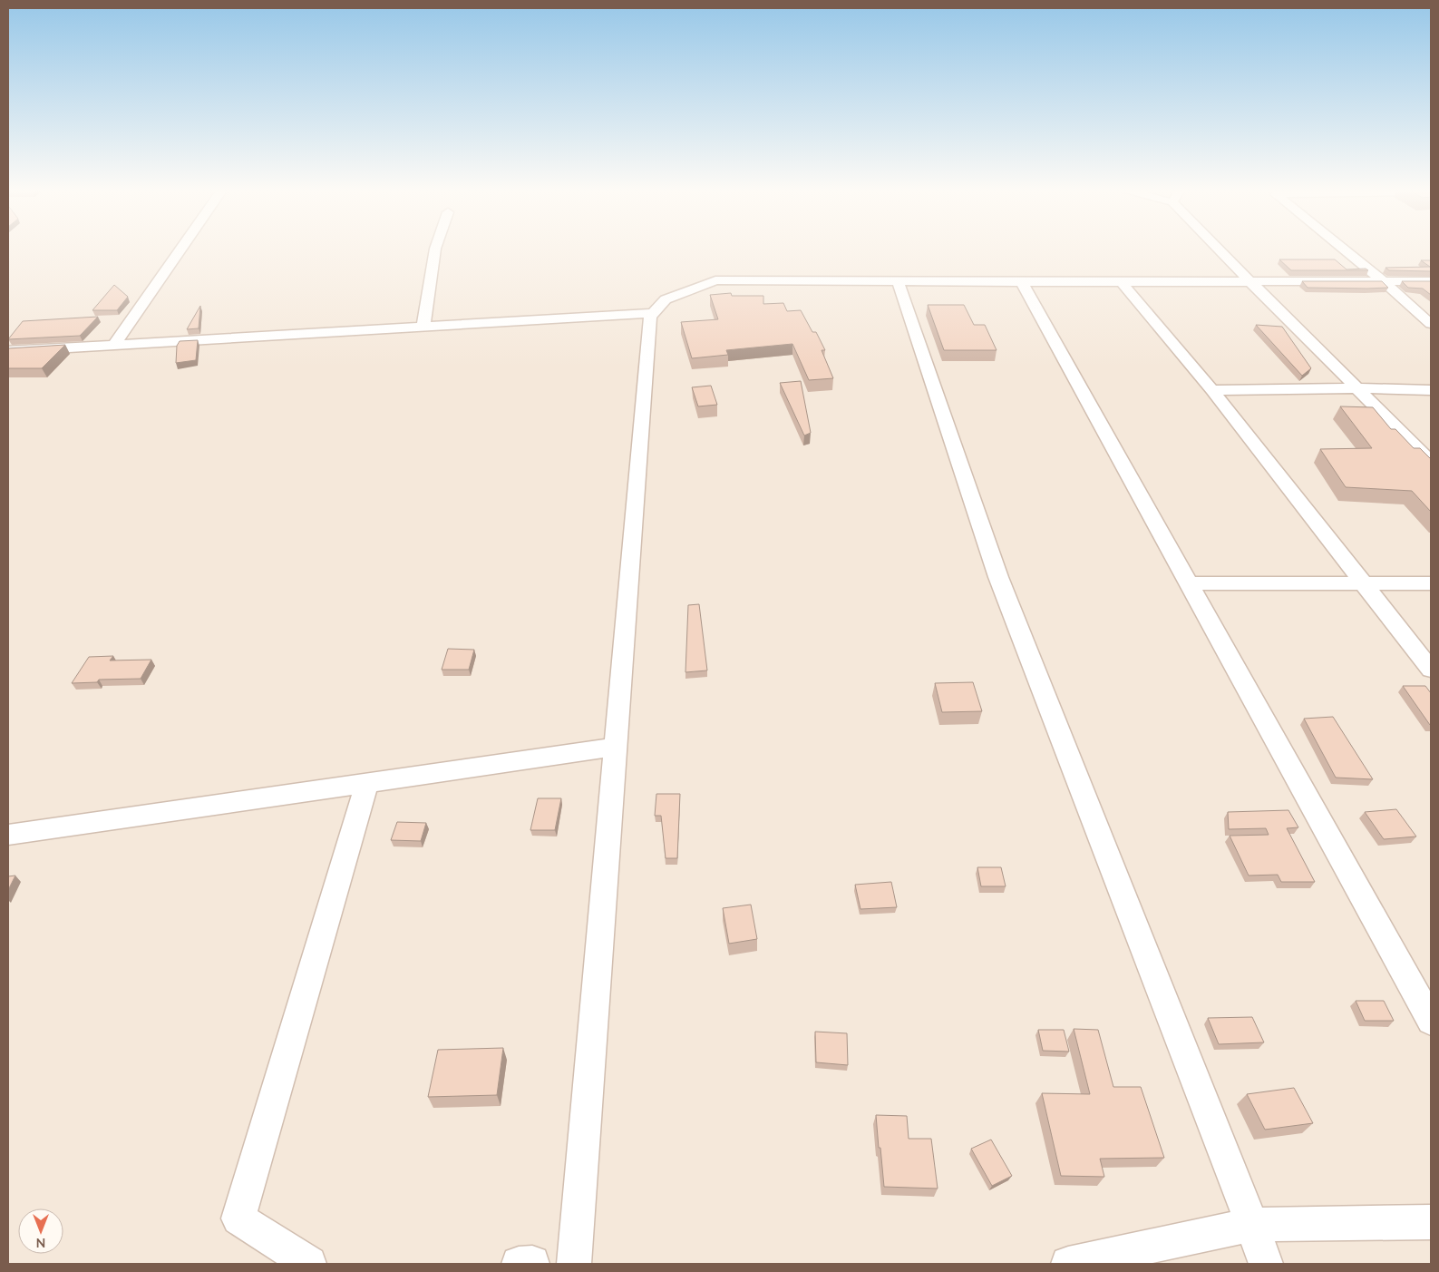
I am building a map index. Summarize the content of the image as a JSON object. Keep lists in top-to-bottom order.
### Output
{
  "north": "bottom"
}
